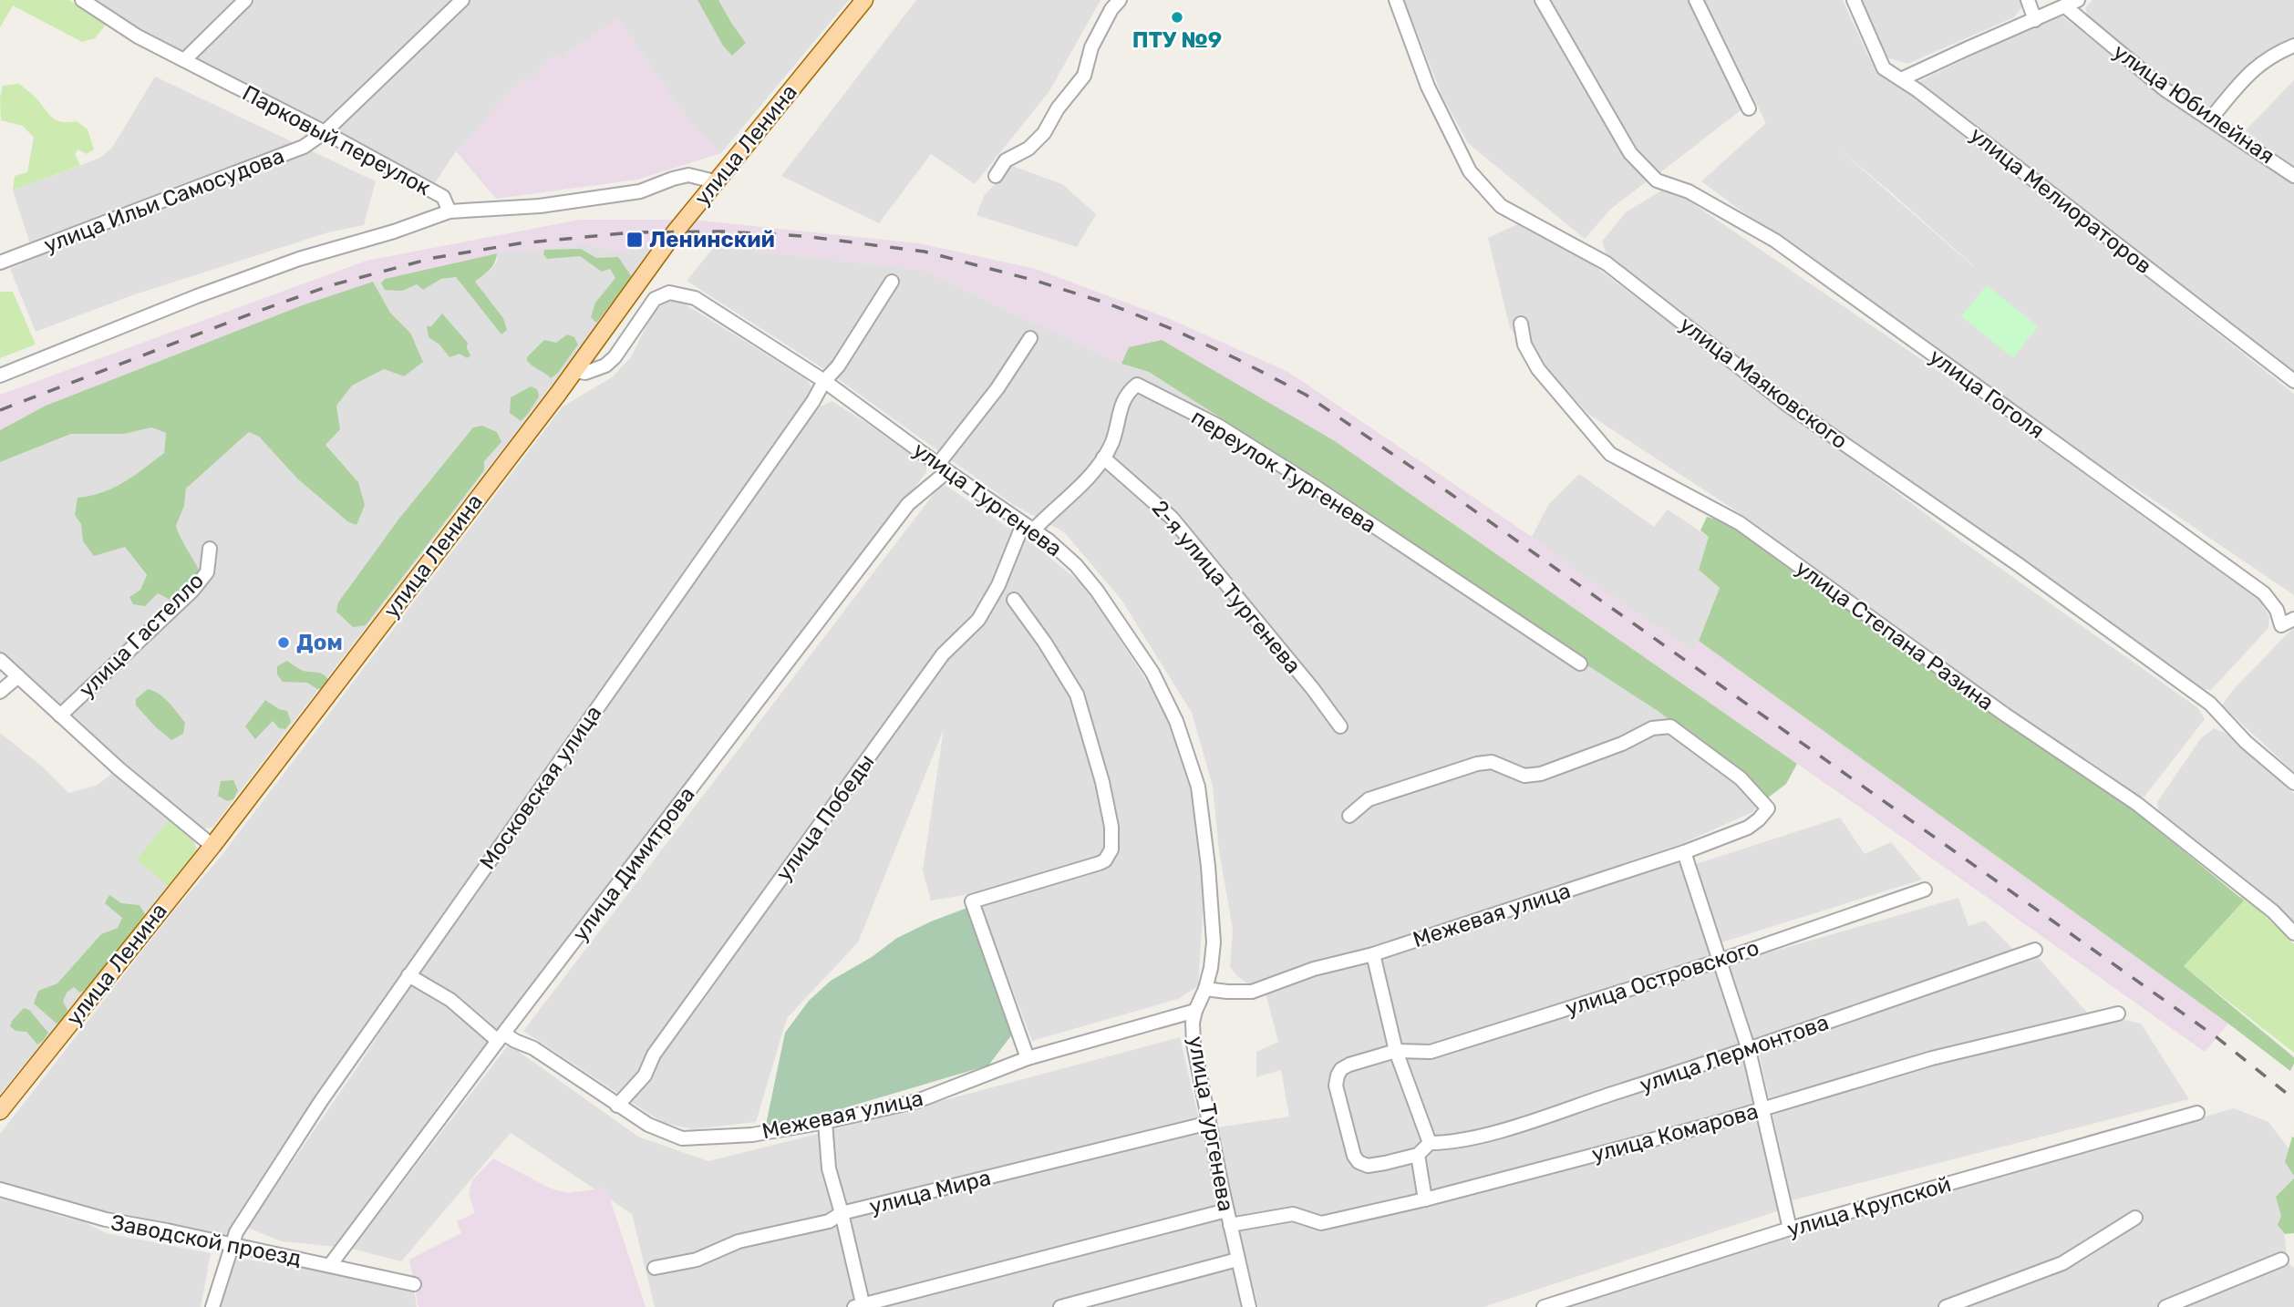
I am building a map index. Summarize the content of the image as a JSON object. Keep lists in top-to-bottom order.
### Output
{
  "streets": {
    "main road": ["улица Ленина"],
    "street": [
      "улица Юбилейная",
      "Парковый переулок",
      "улица Ильи Самосудова",
      "улица Мелиораторов",
      "улица Маяковского",
      "улица Гоголя",
      "переулок Тургенева",
      "улица Тургенева",
      "2-я улица Тургенева",
      "улица Гастелло",
      "улица Степана Разина",
      "Московская улица",
      "улица Победы",
      "улица Димитрова",
      "Межевая улица",
      "улица Островского",
      "улица Лермонтова",
      "улица Комарова",
      "улица Мира",
      "улица Крупской",
      "Заводской проезд"
    ]
  },
  "crossings": [
    ["Парковый переулок", "улица Ленина"],
    ["Парковый переулок", "улица Ильи Самосудова"],
    ["улица Ленина", "улица Тургенева"],
    ["улица Ленина", "улица Гастелло"],
    ["переулок Тургенева", "улица Тургенева"],
    ["переулок Тургенева", "2-я улица Тургенева"],
    ["переулок Тургенева", "улица Победы"],
    ["улица Тургенева", "Московская улица"],
    ["улица Тургенева", "улица Победы"],
    ["улица Тургенева", "улица Димитрова"],
    ["улица Тургенева", "Межевая улица"],
    ["улица Тургенева", "улица Комарова"],
    ["улица Тургенева", "улица Мира"],
    ["Московская улица", "Межевая улица"],
    ["Московская улица", "Заводской проезд"],
    ["улица Победы", "Межевая улица"],
    ["улица Димитрова", "Межевая улица"],
    ["улица Димитрова", "Заводской проезд"]
  ],
  "places": {
    "other": ["ПТУ №9", "Дом"],
    "transit": ["Ленинский"]
  }
}
